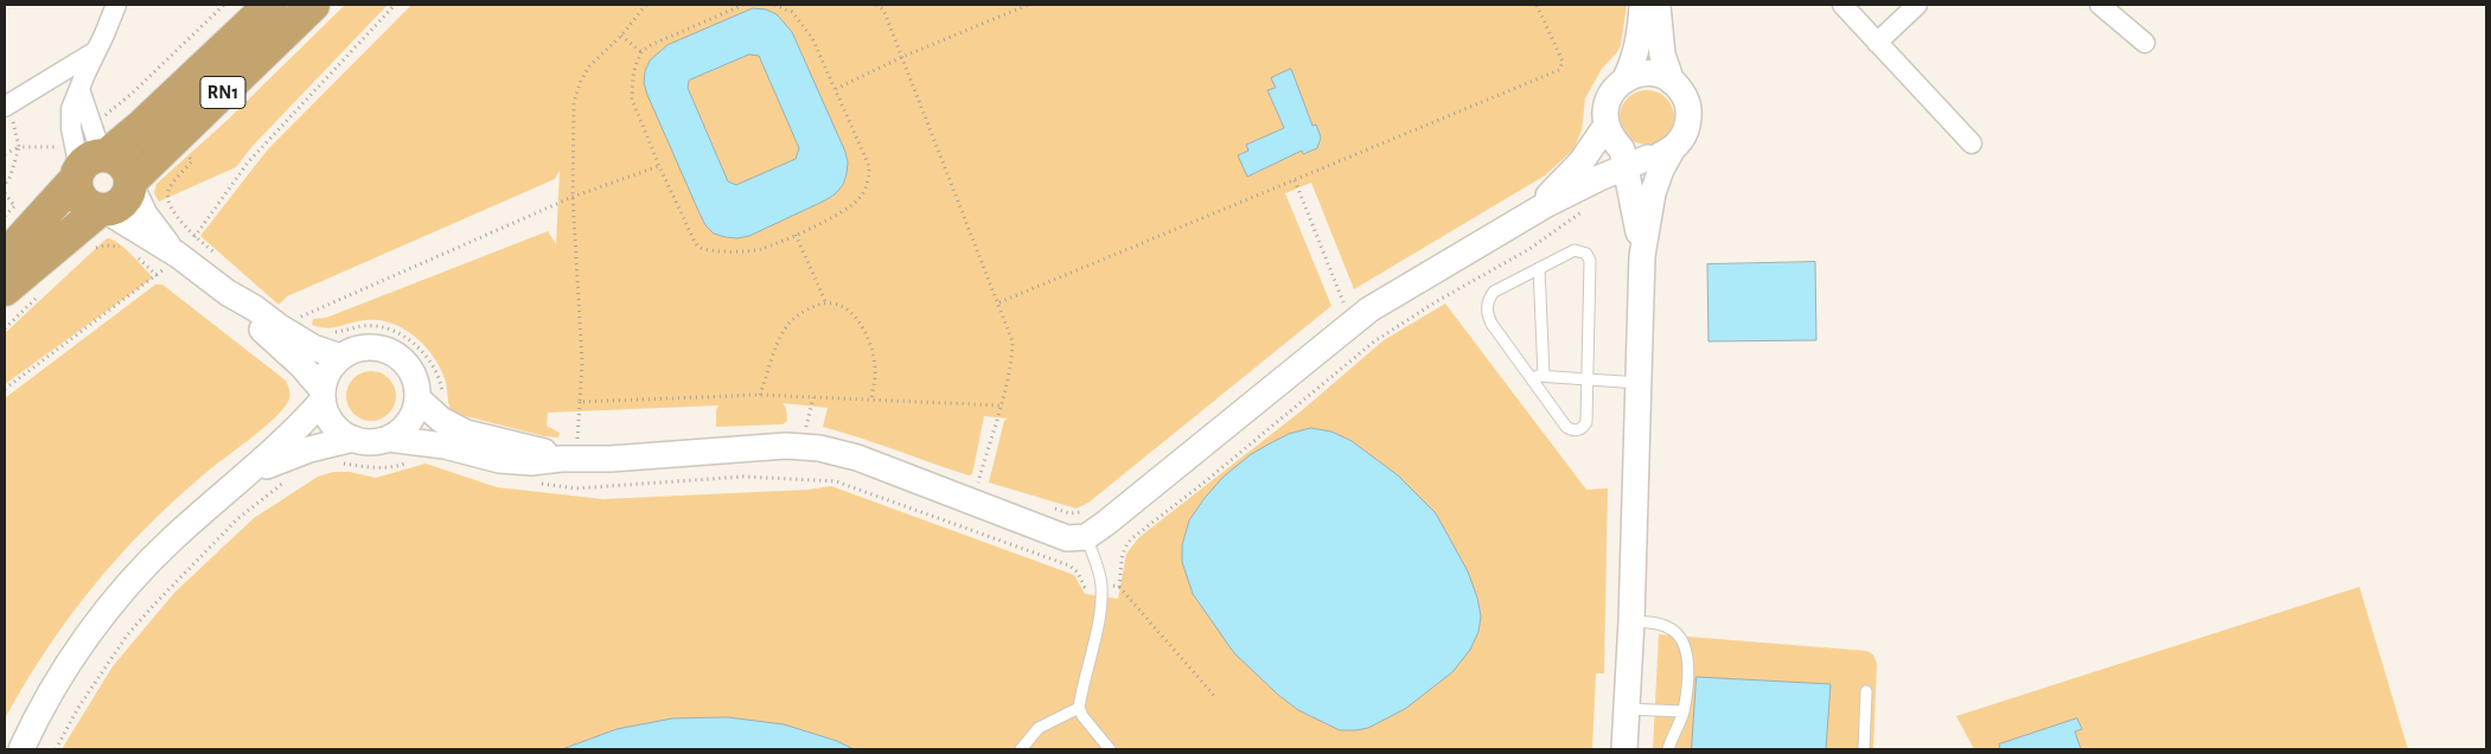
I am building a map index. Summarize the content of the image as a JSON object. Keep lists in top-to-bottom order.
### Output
{
  "streets": {
    "highway": ["RN1"]
  }
}
